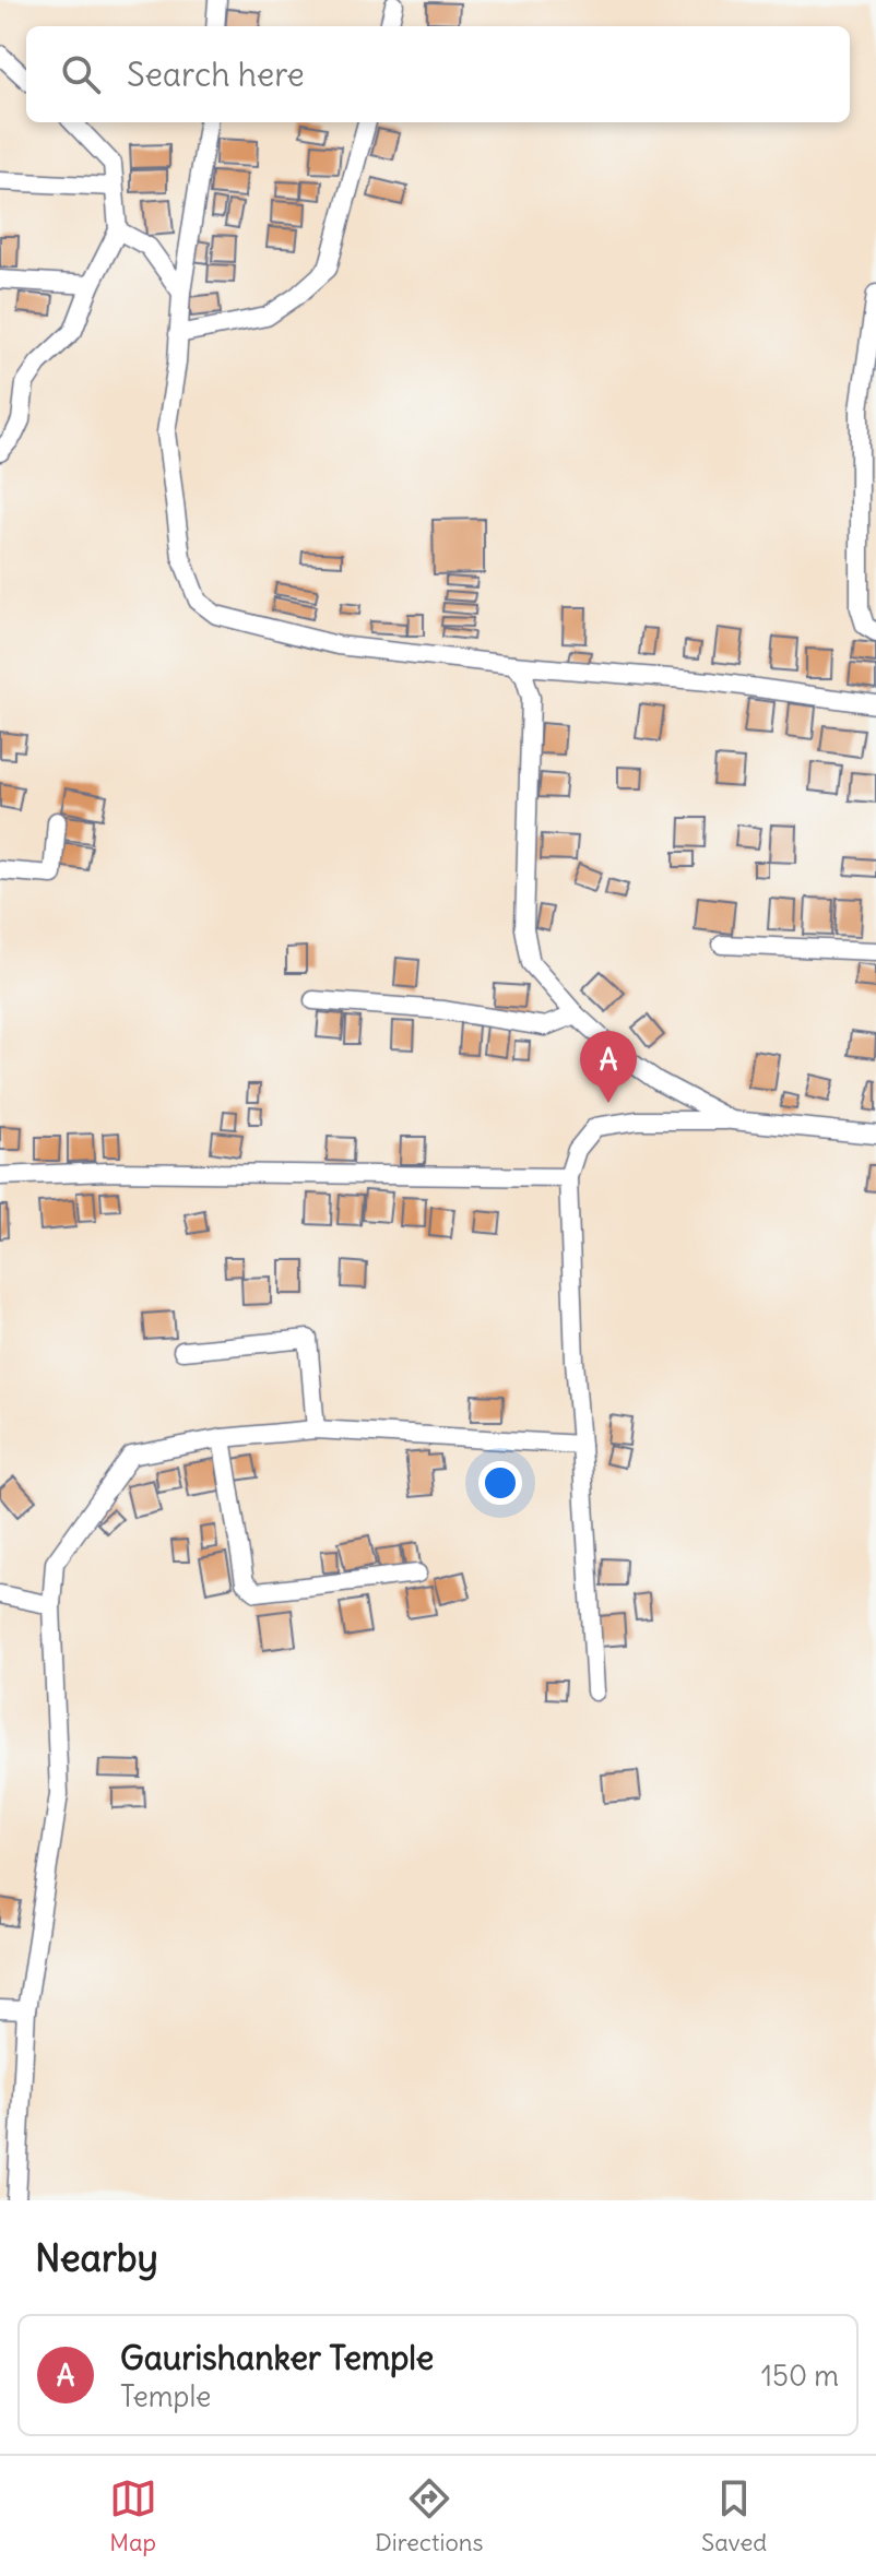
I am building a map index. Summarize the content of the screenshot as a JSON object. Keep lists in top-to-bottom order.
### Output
{
  "page": {
    "search": "Search here",
    "pins": "A",
    "heading": "Nearby",
    "list": [
      {
        "mark": "A",
        "name": "Gaurishanker Temple",
        "note": "Temple",
        "value": "150 m"
      }
    ],
    "nav": ["Map", "Directions", "Saved"]
  }
}
